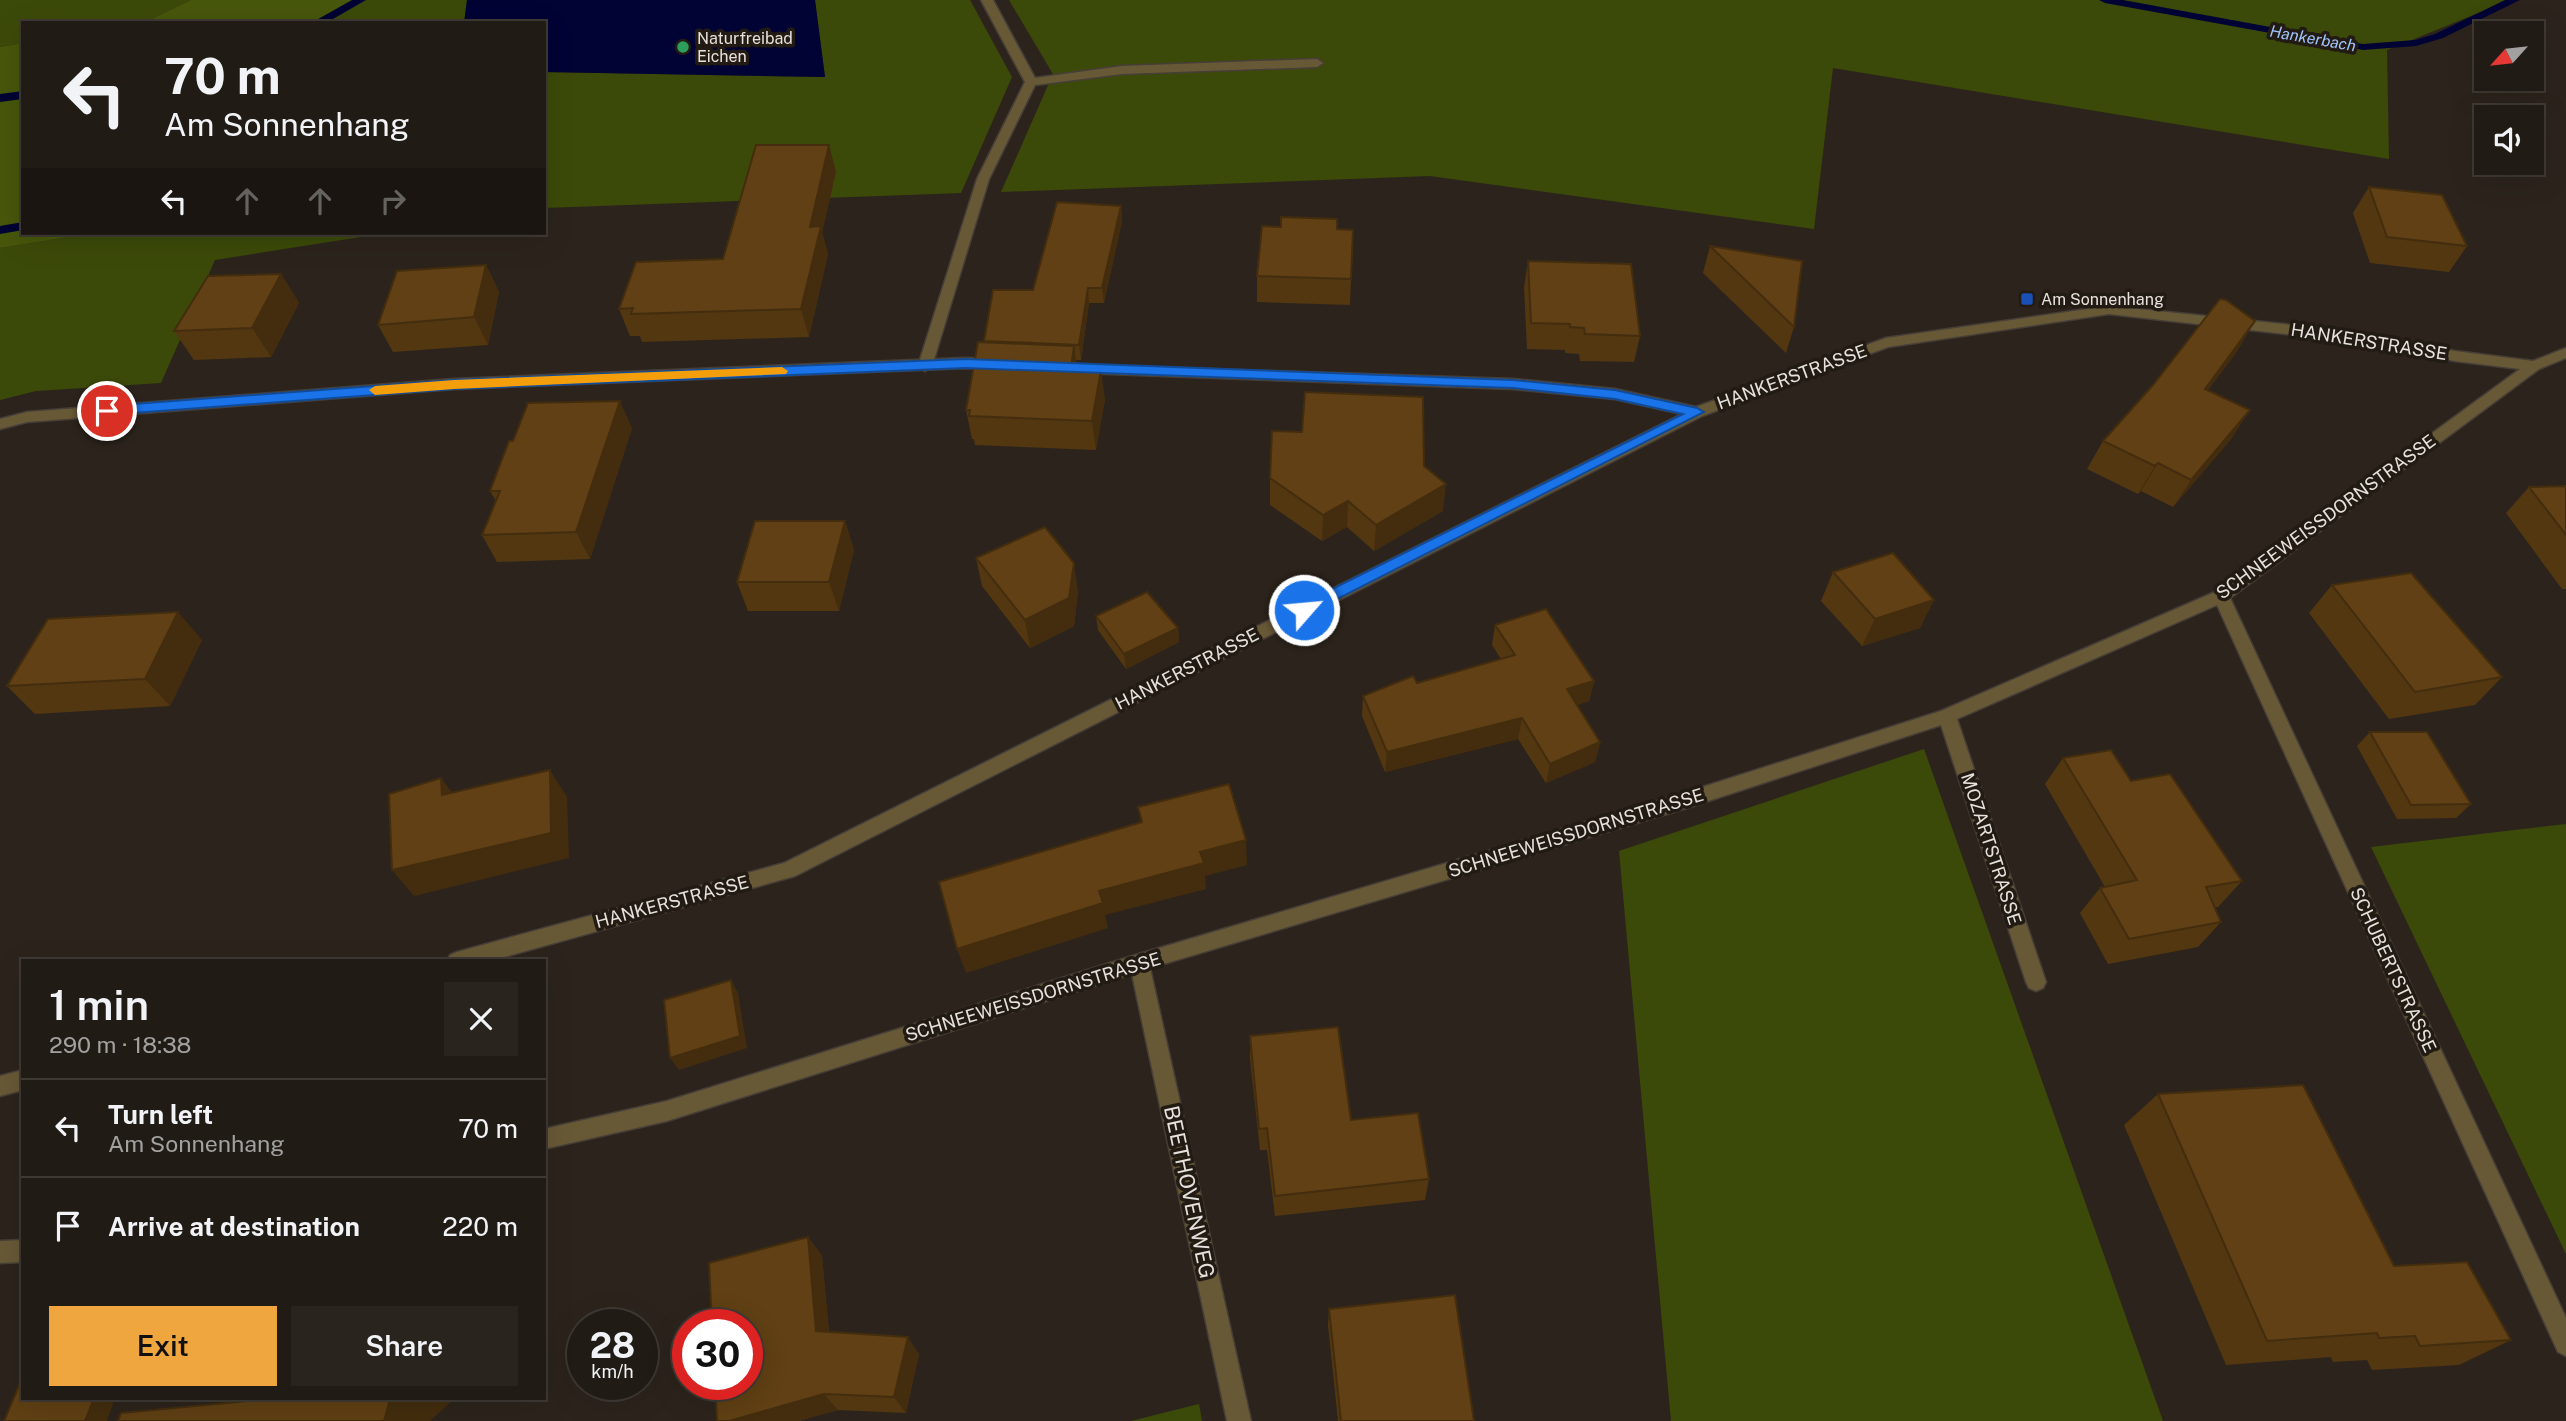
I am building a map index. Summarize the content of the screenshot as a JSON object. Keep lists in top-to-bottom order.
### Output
{
  "streets": {
    "street": [
      "HANKERSTRASSE",
      "SCHNEEWEISSDORNSTRASSE",
      "MOZARTSTRASSE",
      "SCHUBERTSTRASSE",
      "BEETHOVENWEG"
    ]
  },
  "crossings": [
    ["HANKERSTRASSE", "SCHNEEWEISSDORNSTRASSE"],
    ["SCHNEEWEISSDORNSTRASSE", "MOZARTSTRASSE"],
    ["SCHNEEWEISSDORNSTRASSE", "SCHUBERTSTRASSE"],
    ["SCHNEEWEISSDORNSTRASSE", "BEETHOVENWEG"]
  ],
  "water": ["Hankerbach"],
  "places": {
    "other": ["Naturfreibad Eichen"],
    "transit": ["Am Sonnenhang"]
  },
  "north": "bottom left",
  "page": {
    "turn": ["70 m", "Am Sonnenhang"],
    "heading": ["1 min", "290 m · 18:38"],
    "list": [
      {
        "name": "Turn left",
        "note": "Am Sonnenhang",
        "value": "70 m"
      },
      {
        "name": "Arrive at destination",
        "value": "220 m"
      }
    ],
    "buttons": ["Exit", "Share"],
    "speed": "28 km/h",
    "limit": "30"
  }
}
